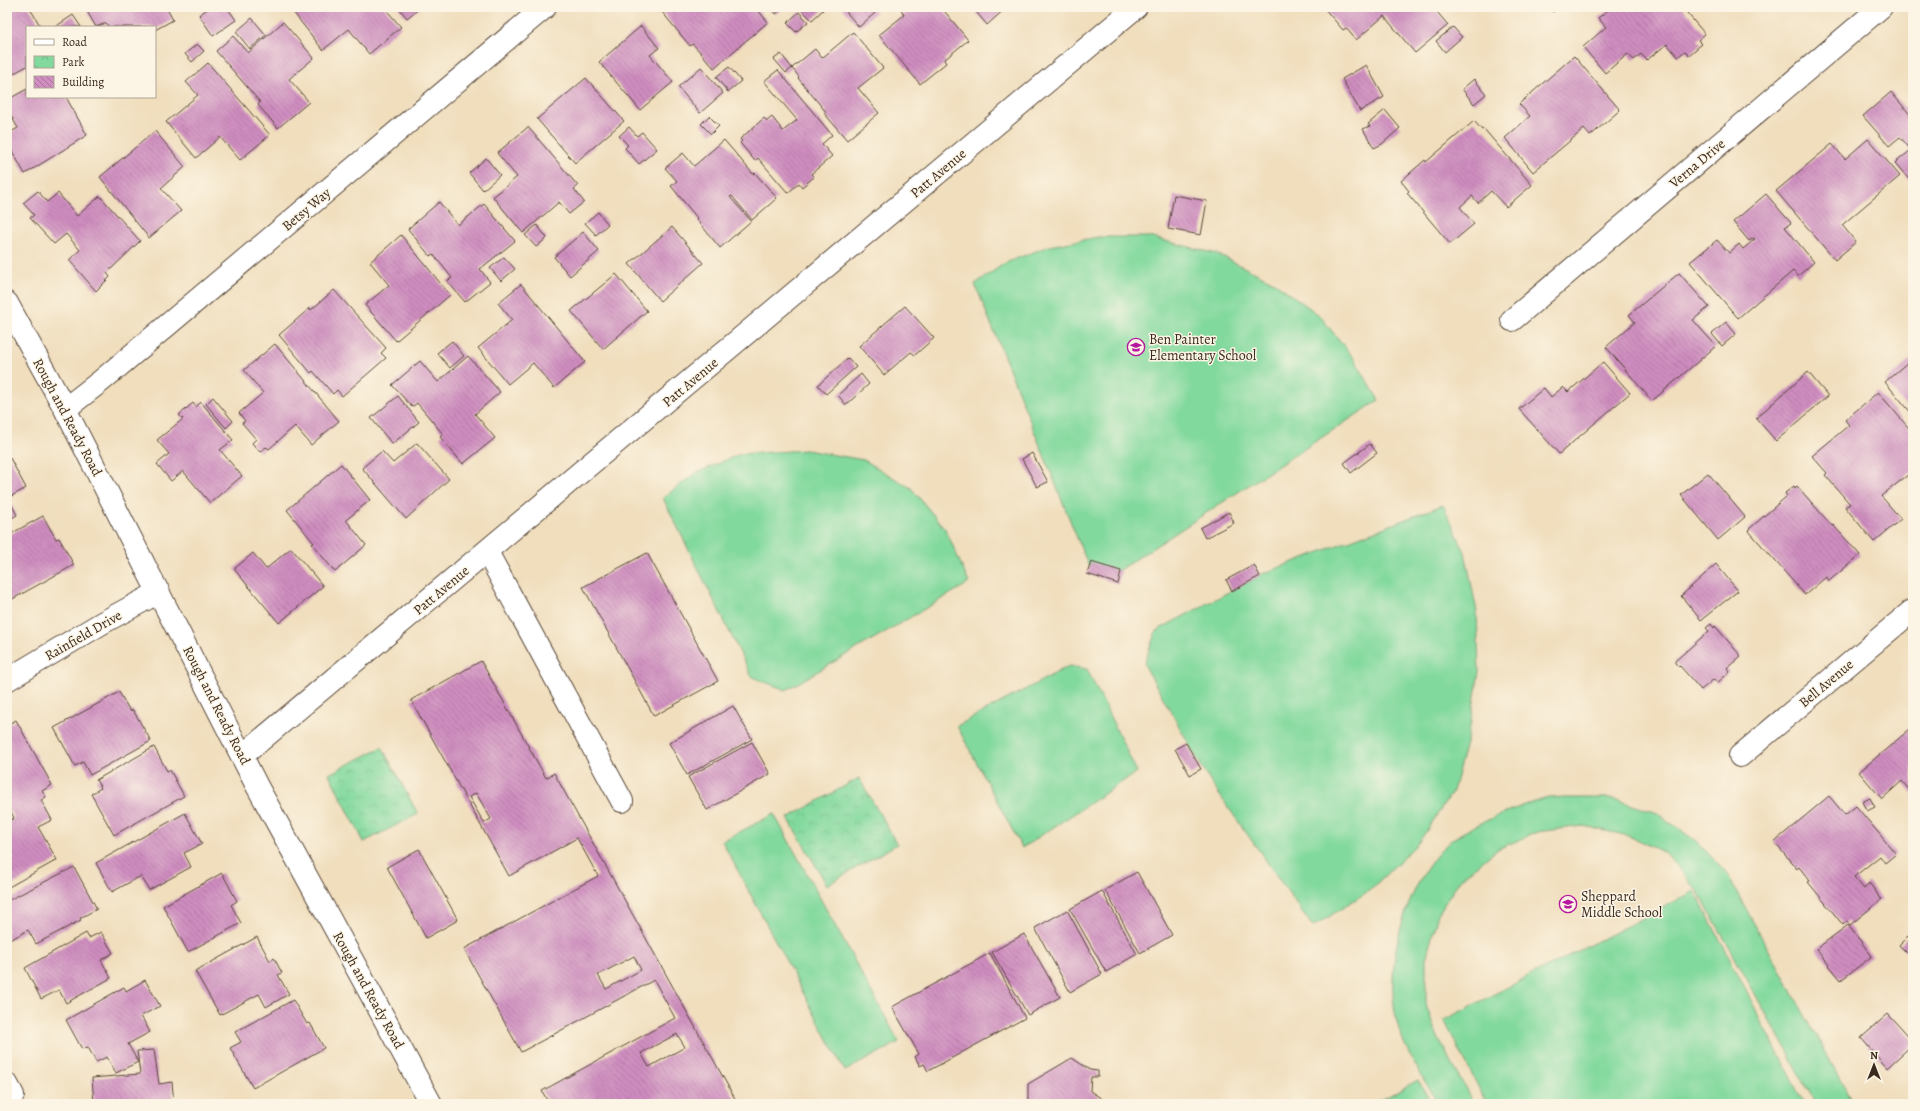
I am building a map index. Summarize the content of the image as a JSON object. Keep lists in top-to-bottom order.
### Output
{
  "streets": {
    "street": [
      "Verna Drive",
      "Patt Avenue",
      "Betsy Way",
      "Rough and Ready Road",
      "Rainfield Drive",
      "Bell Avenue"
    ]
  },
  "crossings": [
    ["Patt Avenue", "Rough and Ready Road"],
    ["Betsy Way", "Rough and Ready Road"],
    ["Rough and Ready Road", "Rainfield Drive"]
  ],
  "places": {
    "school or university": ["Ben Painter Elementary School", "Sheppard Middle School"]
  },
  "legend": ["Road", "Park", "Building"],
  "north": "top"
}
